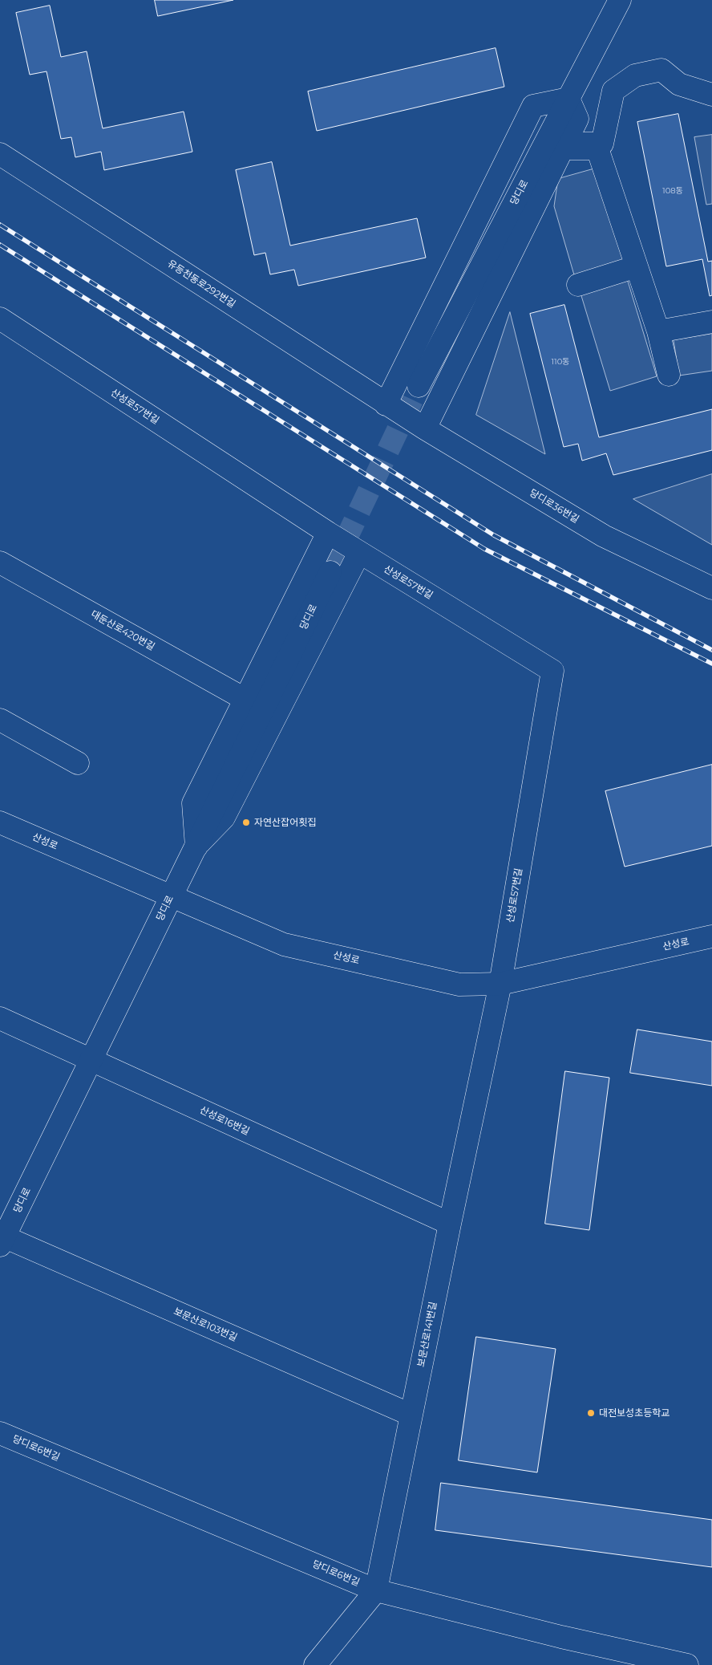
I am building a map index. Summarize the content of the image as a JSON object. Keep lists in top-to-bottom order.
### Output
{
  "streets": {
    "street": [
      "당디로",
      "유등천동로292번길",
      "산성로57번길",
      "당디로36번길",
      "대둔산로420번길",
      "산성로",
      "산성로16번길",
      "보문산로103번길",
      "보문산로141번길",
      "당디로6번길"
    ]
  },
  "crossings": [
    ["당디로", "산성로"],
    ["당디로", "산성로16번길"],
    ["당디로", "보문산로103번길"],
    ["유등천동로292번길", "당디로36번길"],
    ["산성로57번길", "산성로"],
    ["산성로57번길", "보문산로141번길"],
    ["산성로", "보문산로141번길"],
    ["산성로16번길", "보문산로141번길"],
    ["보문산로103번길", "보문산로141번길"],
    ["보문산로141번길", "당디로6번길"]
  ],
  "places": ["자연산잡어횟집", "대전보성초등학교"],
  "house_numbers": ["108동", "110동"]
}
